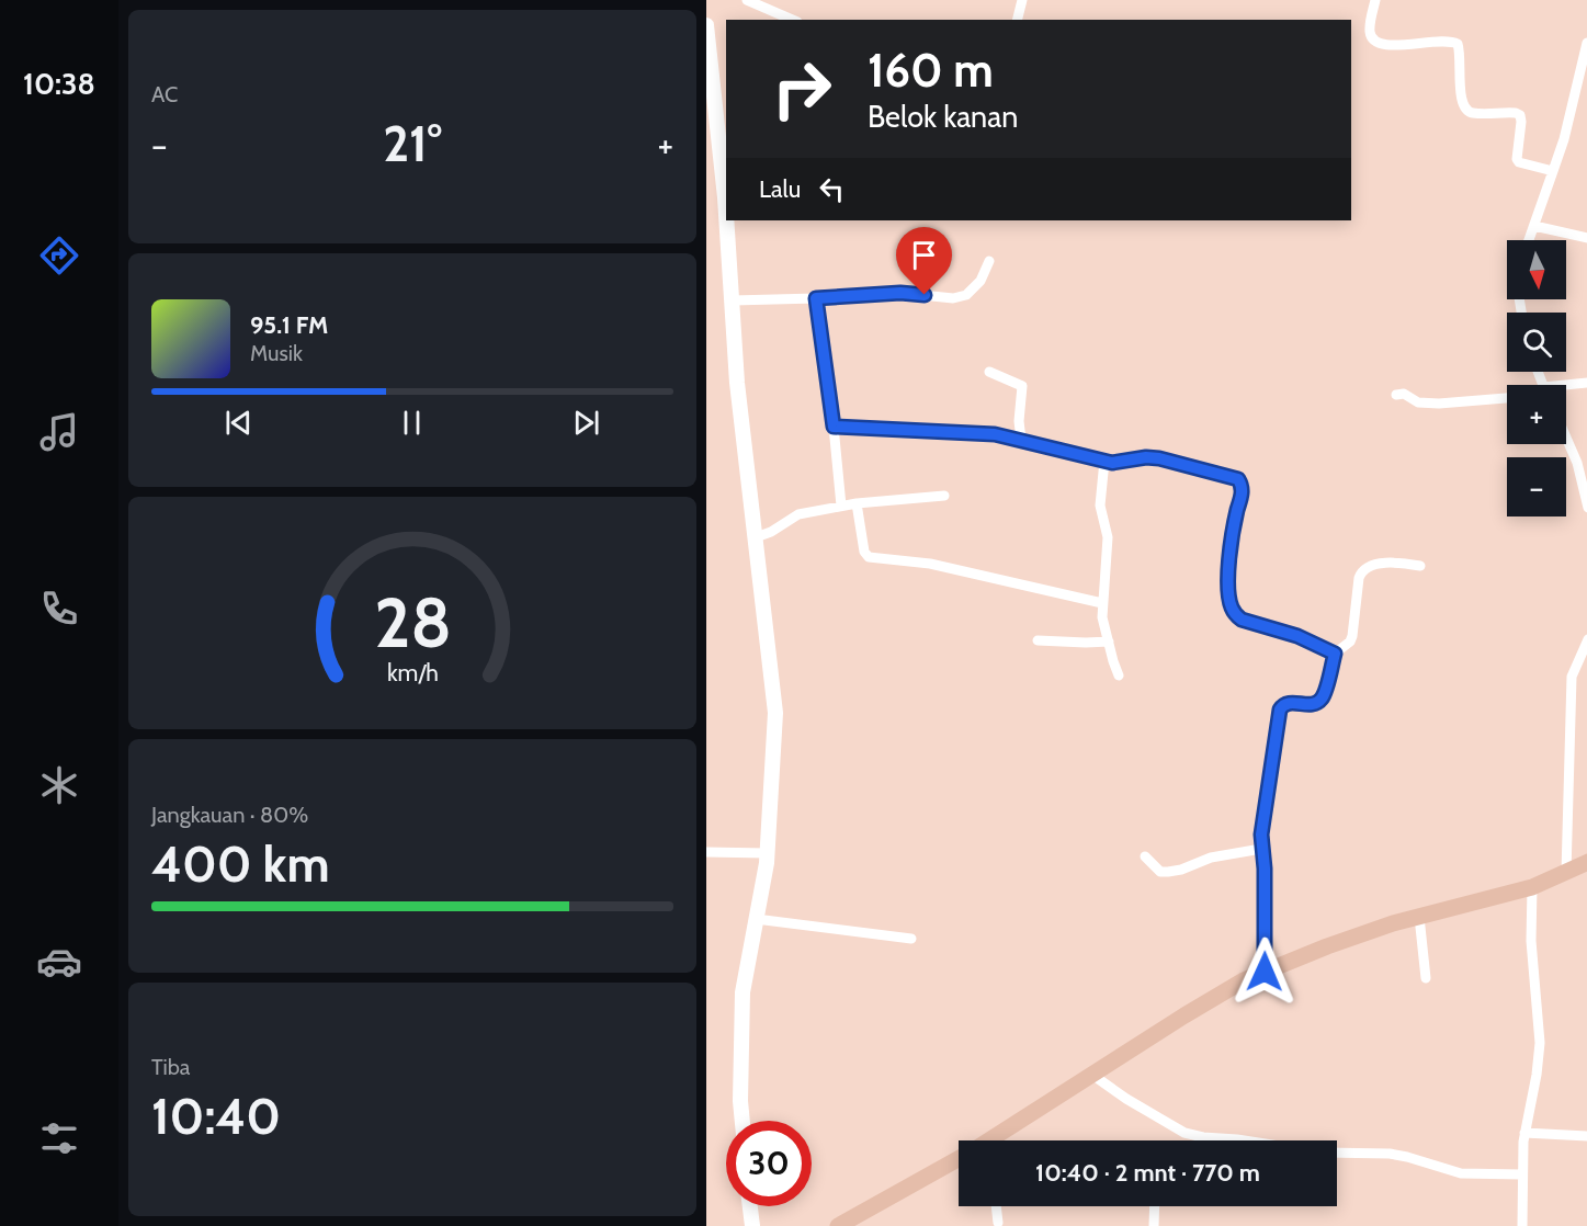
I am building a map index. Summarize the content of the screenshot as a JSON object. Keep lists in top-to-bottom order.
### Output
{
  "north": "bottom",
  "page": {
    "tabs": "10:38",
    "tile": [
      "AC",
      ["Jangkauan · 80%", "400 km"],
      ["Tiba", "10:40"]
    ],
    "turn": ["160 m", "Belok kanan"],
    "heat": ["−", "21°", "+"],
    "then": "Lalu",
    "map_buttons": ["+", "−"],
    "song": ["95.1 FM", "Musik"],
    "limit": "30",
    "trip": "10:40 · 2 mnt · 770 m",
    "gauge": ["28", "km/h"]
  }
}
